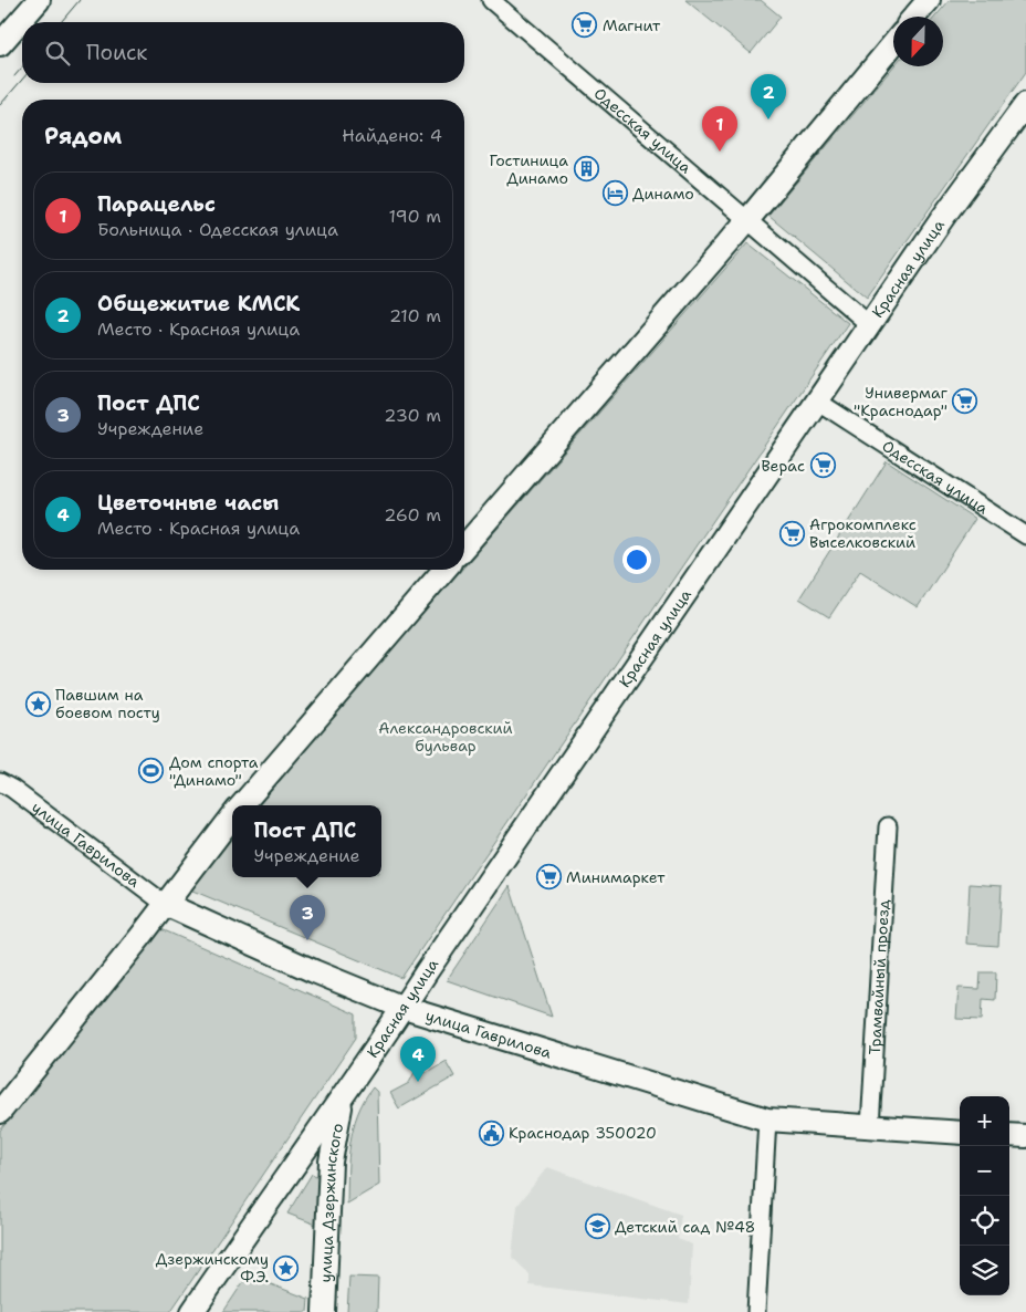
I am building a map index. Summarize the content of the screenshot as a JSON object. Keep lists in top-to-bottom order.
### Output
{
  "streets": {
    "main road": ["Красная улица", "улица Гаврилова", "улица Дзержинского"],
    "street": ["Одесская улица", "Трамвайный проезд"]
  },
  "crossings": [
    ["Одесская улица", "Красная улица"],
    ["Красная улица", "улица Гаврилова"],
    ["Красная улица", "улица Дзержинского"],
    ["улица Гаврилова", "Трамвайный проезд"]
  ],
  "parks": ["Александровский бульвар"],
  "places": {
    "supermarket": [
      "Магнит",
      "Универмаг \"Краснодар\"",
      "Верас",
      "Агрокомплекс Выселковский",
      "Минимаркет"
    ],
    "building": ["Гостиница Динамо"],
    "hotel": ["Динамо"],
    "place": ["Павшим на боевом посту", "Дзержинскому Ф.Э."],
    "sports": ["Дом спорта \"Динамо\""],
    "public building": ["Краснодар 350020"],
    "school or university": ["Детский сад №48"]
  },
  "north": "bottom",
  "page": {
    "search": "Поиск",
    "pins": [
      "2",
      "1",
      "3",
      "4"
    ],
    "heading": ["Рядом", "Найдено: 4"],
    "list": [
      {
        "mark": "1",
        "name": "Парацельс",
        "note": "Больница · Одесская улица",
        "value": "190 m"
      },
      {
        "mark": "2",
        "name": "Общежитие КМСК",
        "note": "Место · Красная улица",
        "value": "210 m"
      },
      {
        "mark": "3",
        "name": "Пост ДПС",
        "note": "Учреждение",
        "value": "230 m"
      },
      {
        "mark": "4",
        "name": "Цветочные часы",
        "note": "Место · Красная улица",
        "value": "260 m"
      }
    ],
    "popup": ["Пост ДПС", "Учреждение"],
    "map_buttons": ["+", "−"]
  }
}
